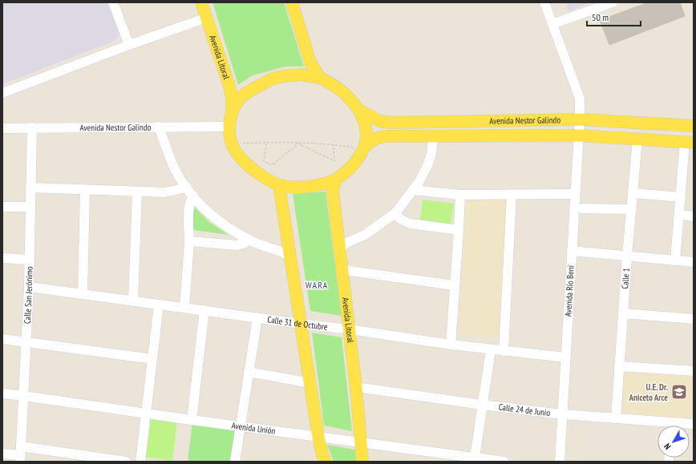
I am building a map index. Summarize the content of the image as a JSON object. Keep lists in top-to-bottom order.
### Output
{
  "streets": {
    "main road": ["Avenida Litoral", "Avenida Nestor Galindo"],
    "street": [
      "Calle 1",
      "Avenida Río Beni",
      "Calle San Jerónimo",
      "Calle 31 de Octubre",
      "Calle 24 de Junio",
      "Avenida Unión"
    ]
  },
  "crossings": [
    ["Avenida Litoral", "Calle 31 de Octubre"],
    ["Avenida Litoral", "Calle 24 de Junio"],
    ["Avenida Litoral", "Avenida Unión"],
    ["Avenida Nestor Galindo", "Calle 1"],
    ["Avenida Nestor Galindo", "Avenida Río Beni"],
    ["Avenida Nestor Galindo", "Calle San Jerónimo"],
    ["Calle 1", "Calle 24 de Junio"],
    ["Avenida Río Beni", "Calle 31 de Octubre"],
    ["Avenida Río Beni", "Calle 24 de Junio"],
    ["Calle San Jerónimo", "Calle 31 de Octubre"],
    ["Calle San Jerónimo", "Avenida Unión"]
  ],
  "districts": ["WARA"],
  "places": {
    "school or university": ["U.E. Dr. Aniceto Arce"]
  },
  "scale_bar": "50 m",
  "north": "bottom left"
}
